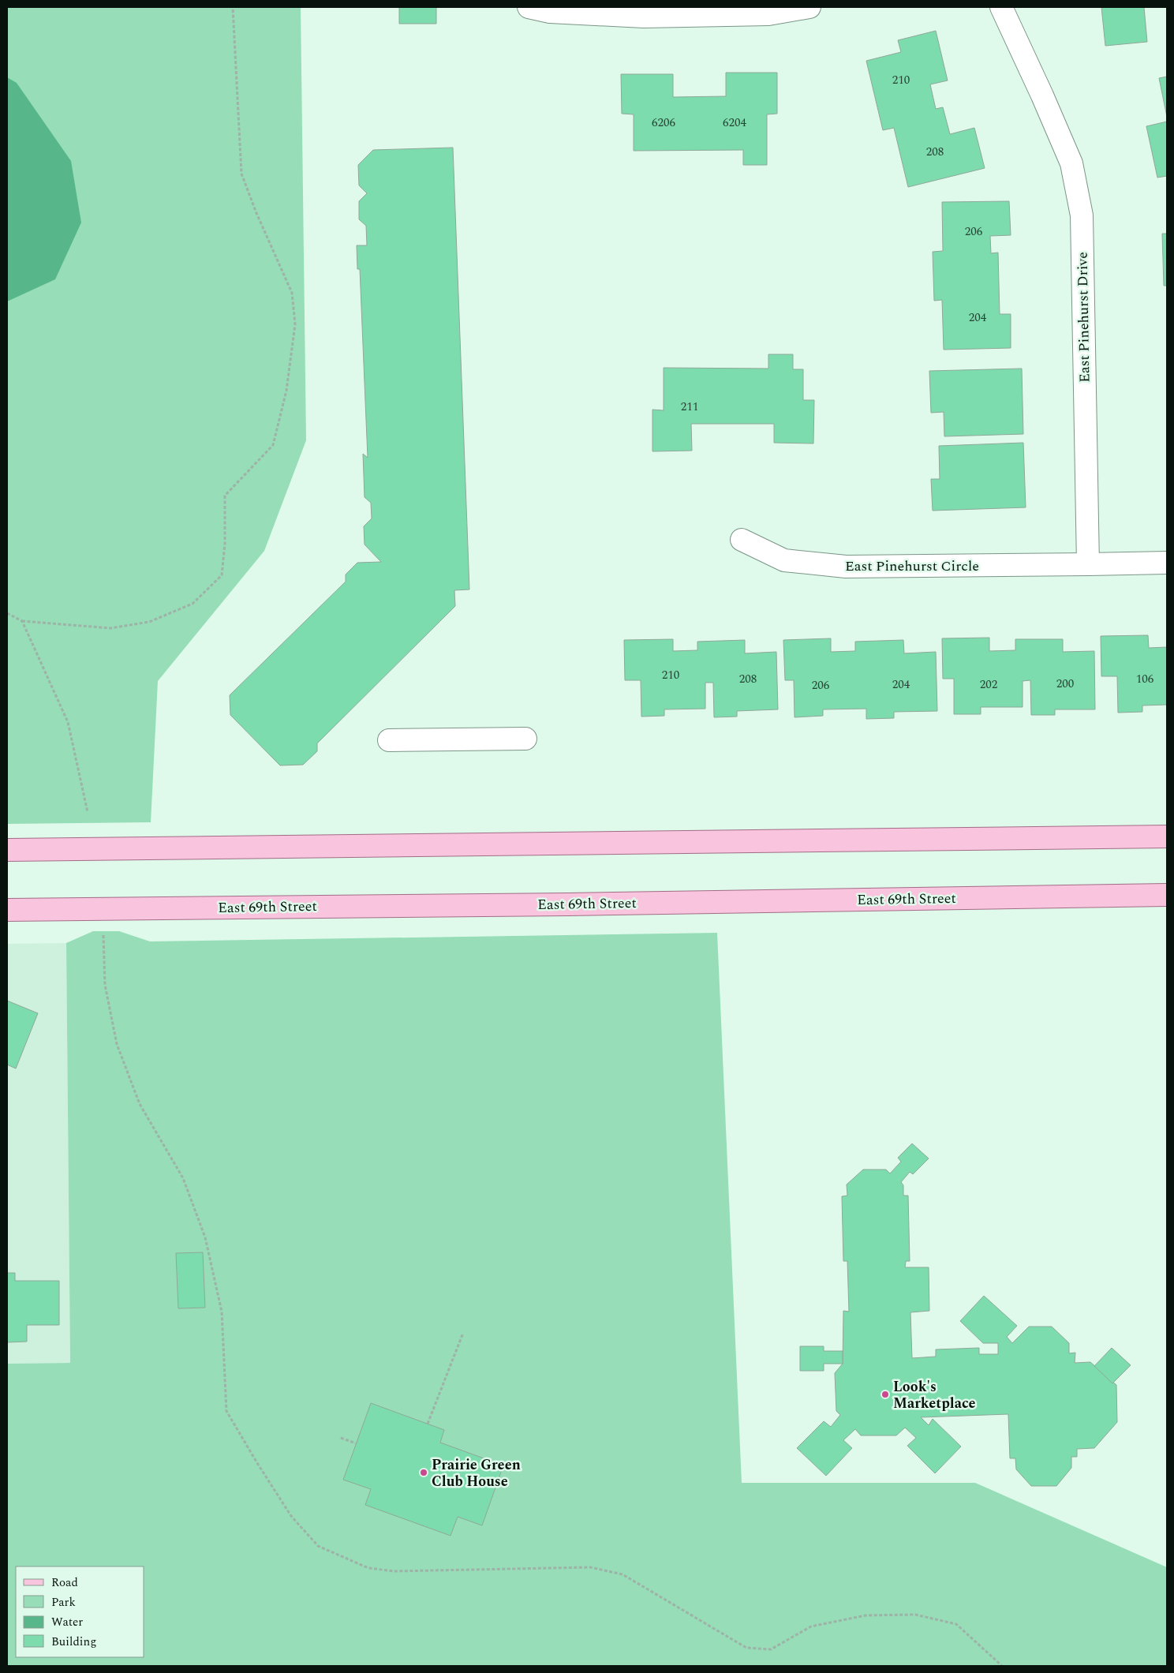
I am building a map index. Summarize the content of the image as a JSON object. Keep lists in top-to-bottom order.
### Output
{
  "streets": {
    "main road": ["East 69th Street"],
    "street": ["East Pinehurst Drive", "East Pinehurst Circle"]
  },
  "crossings": [
    ["East Pinehurst Drive", "East Pinehurst Circle"]
  ],
  "places": ["Look's Marketplace", "Prairie Green Club House"],
  "house_numbers": [
    "210",
    "6206",
    "6204",
    "208",
    "206",
    "204",
    "211",
    "210",
    "208",
    "106",
    "200",
    "204",
    "202",
    "206"
  ],
  "legend": [
    "Road",
    "Park",
    "Water",
    "Building"
  ]
}
